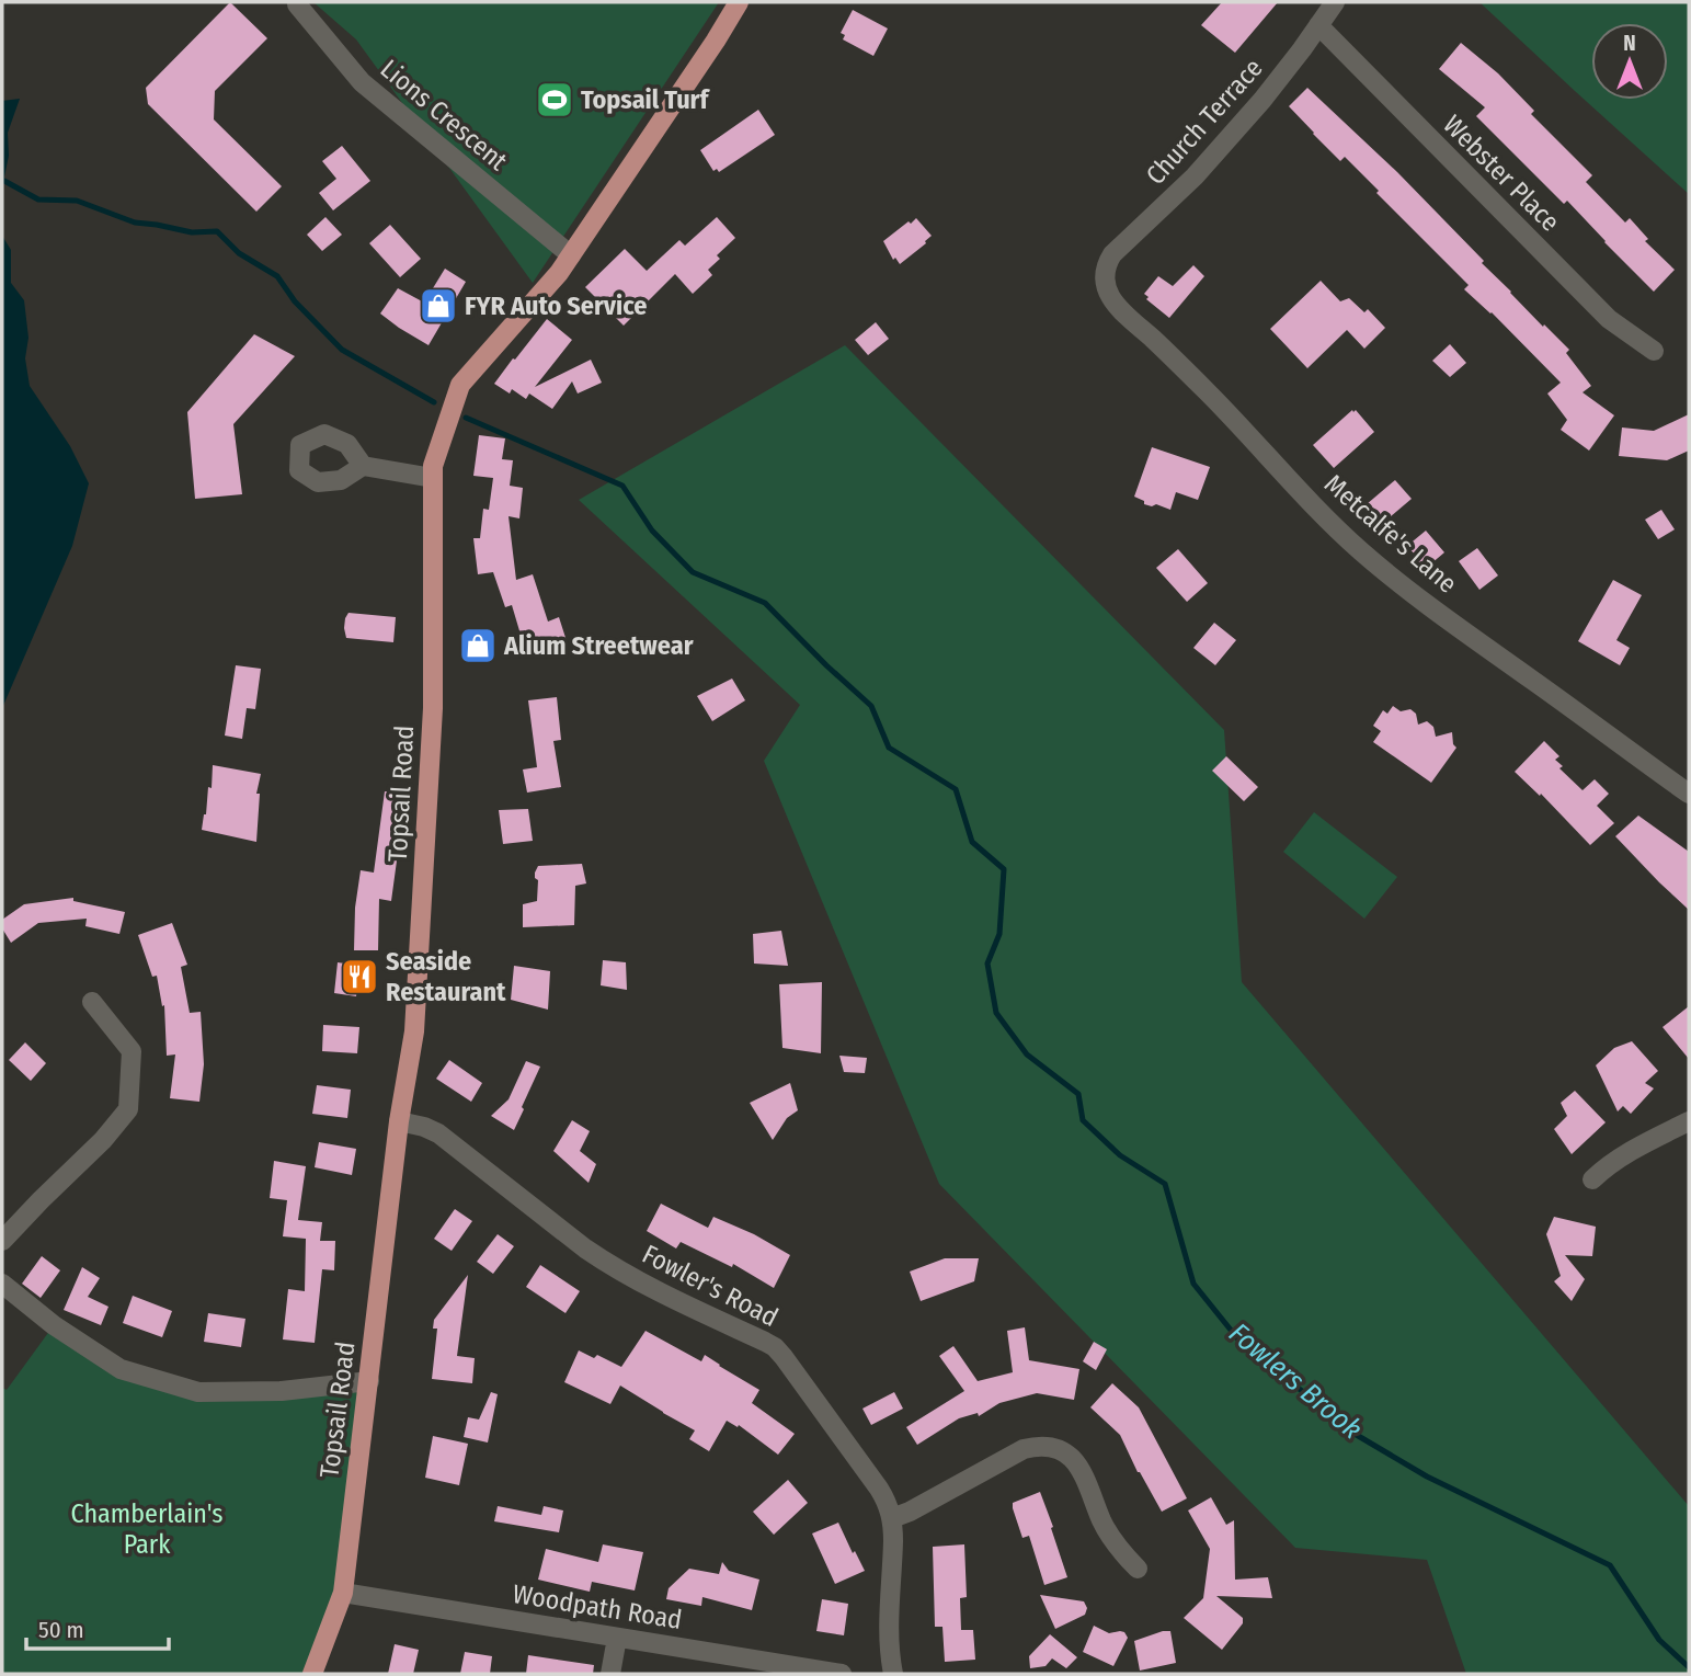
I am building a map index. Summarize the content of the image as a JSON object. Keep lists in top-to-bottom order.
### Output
{
  "streets": {
    "main road": ["Topsail Road"],
    "street": [
      "Lions Crescent",
      "Church Terrace",
      "Webster Place",
      "Metcalfe's Lane",
      "Fowler's Road",
      "Woodpath Road"
    ]
  },
  "crossings": [
    ["Lions Crescent", "Topsail Road"],
    ["Church Terrace", "Webster Place"],
    ["Church Terrace", "Metcalfe's Lane"],
    ["Topsail Road", "Fowler's Road"],
    ["Topsail Road", "Woodpath Road"]
  ],
  "water": ["Fowlers Brook"],
  "parks": ["Chamberlain's Park"],
  "places": {
    "sports": ["Topsail Turf"],
    "shop": ["FYR Auto Service", "Alium Streetwear"],
    "restaurant": ["Seaside Restaurant"]
  },
  "scale_bar": "50 m",
  "north": "top"
}
